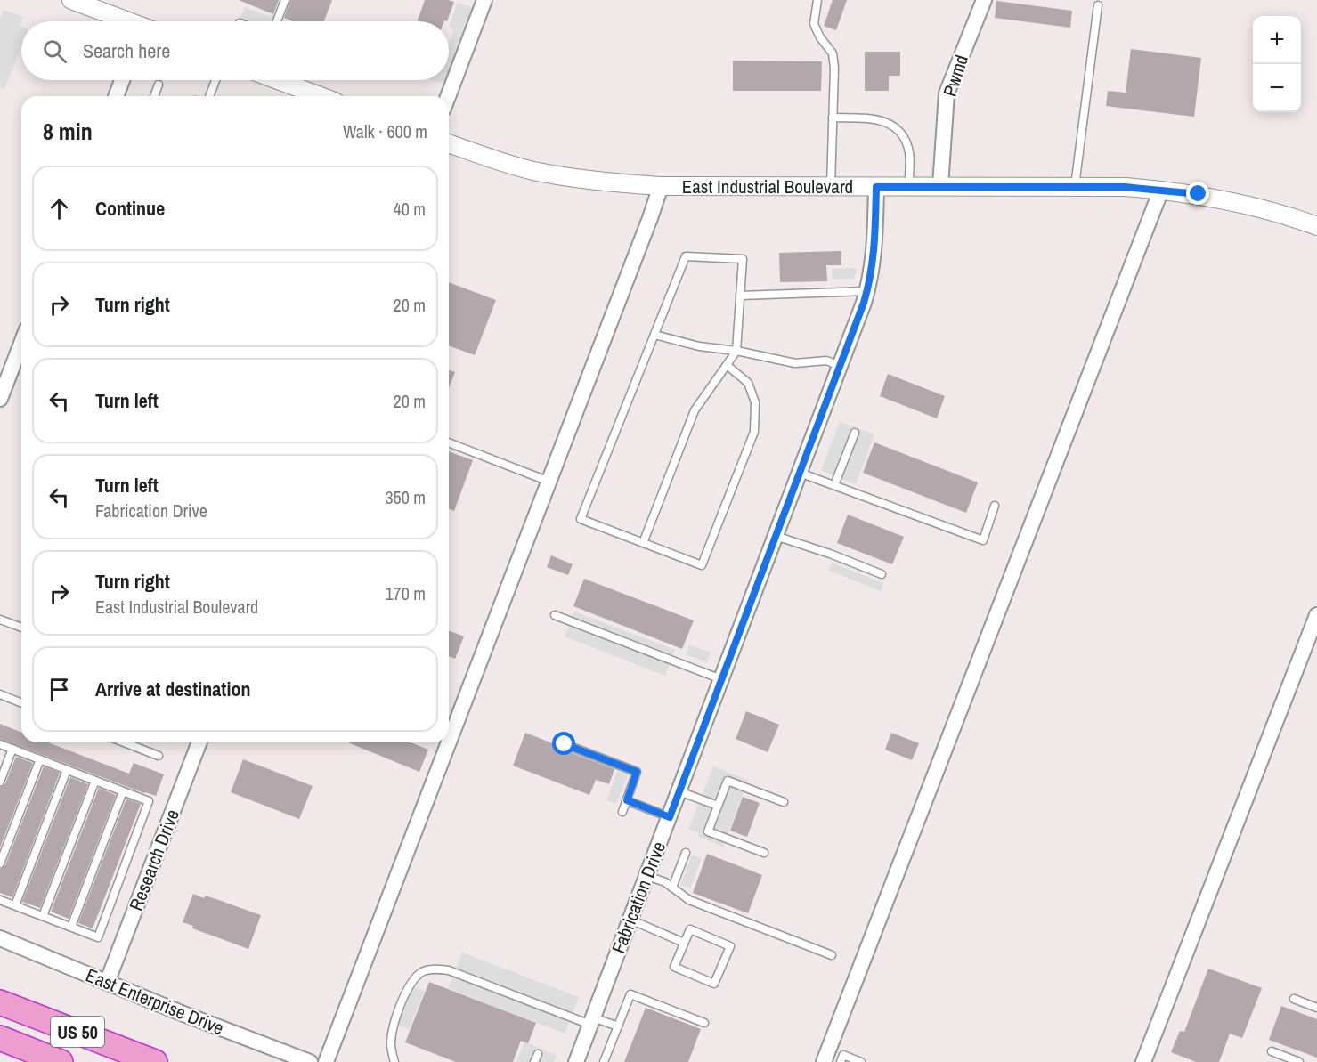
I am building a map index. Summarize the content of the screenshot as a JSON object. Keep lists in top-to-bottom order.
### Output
{
  "streets": {
    "highway": ["US 50"],
    "street": [
      "Pwmd",
      "East Industrial Boulevard",
      "Research Drive",
      "Fabrication Drive",
      "East Enterprise Drive"
    ]
  },
  "crossings": [
    ["Pwmd", "East Industrial Boulevard"],
    ["East Industrial Boulevard", "Fabrication Drive"],
    ["Research Drive", "East Enterprise Drive"]
  ],
  "page": {
    "map_buttons": ["+", "−"],
    "search": "Search here",
    "heading": ["8 min", "Walk · 600 m"],
    "list": [
      ["Continue", "40 m"],
      ["Turn right", "20 m"],
      ["Turn left", "20 m"],
      ["Turn left", "Fabrication Drive", "350 m"],
      ["Turn right", "East Industrial Boulevard", "170 m"],
      "Arrive at destination"
    ]
  }
}
